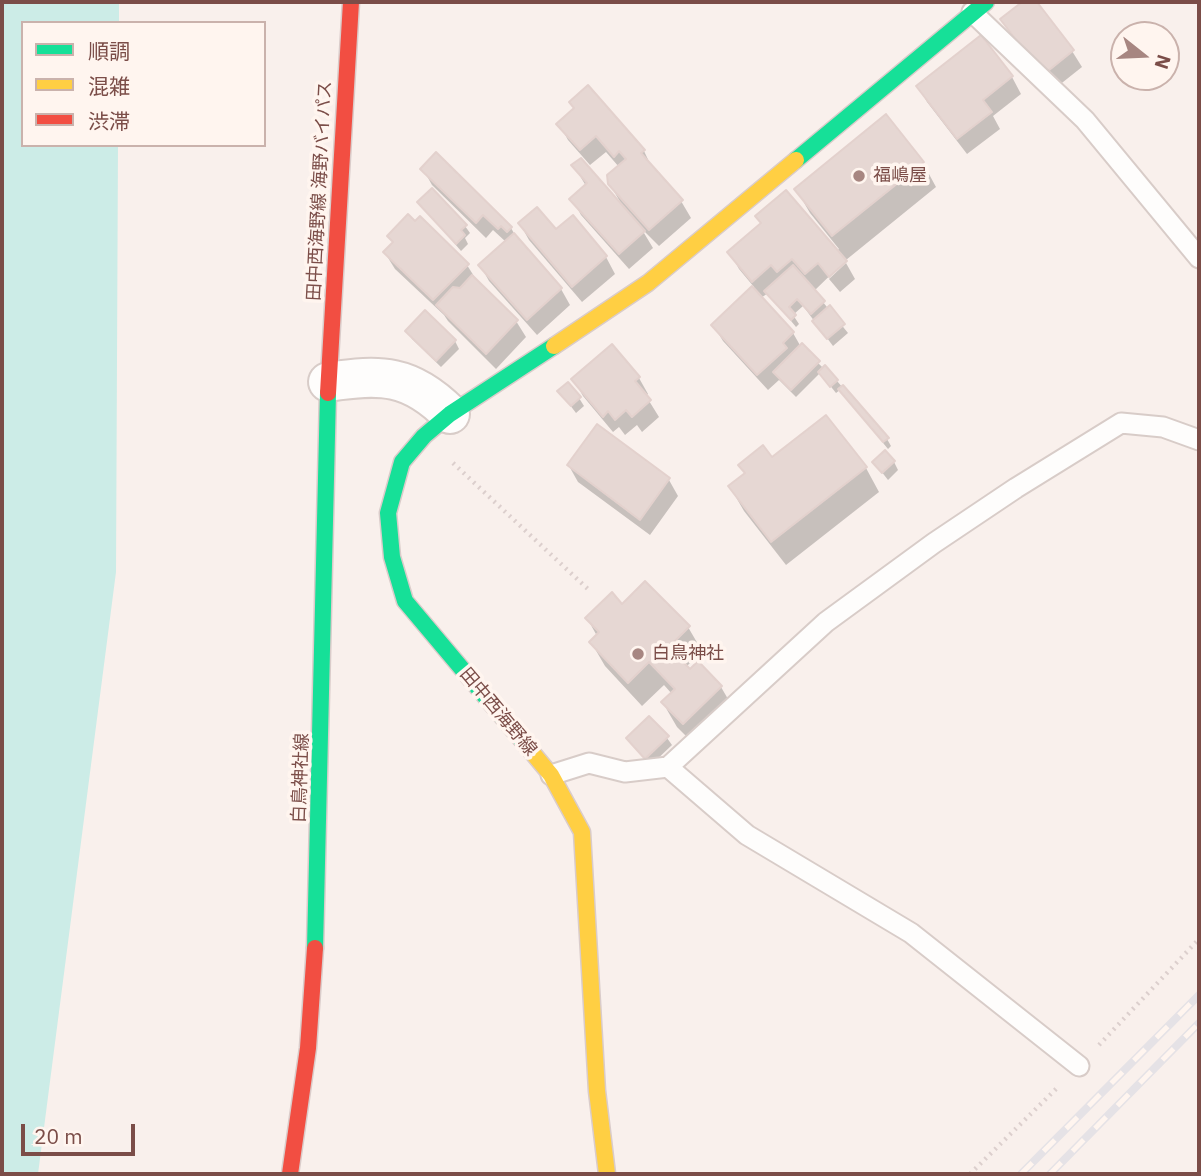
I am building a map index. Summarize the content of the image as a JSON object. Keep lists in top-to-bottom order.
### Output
{
  "streets": {
    "street": ["田中西海野線 海野バイパス", "田中西海野線", "白鳥神社線"]
  },
  "crossings": [
    ["田中西海野線 海野バイパス", "白鳥神社線"]
  ],
  "places": ["福嶋屋", "白鳥神社"],
  "legend": ["順調", "混雑", "渋滞"],
  "scale_bar": "20 m",
  "north": "right"
}
